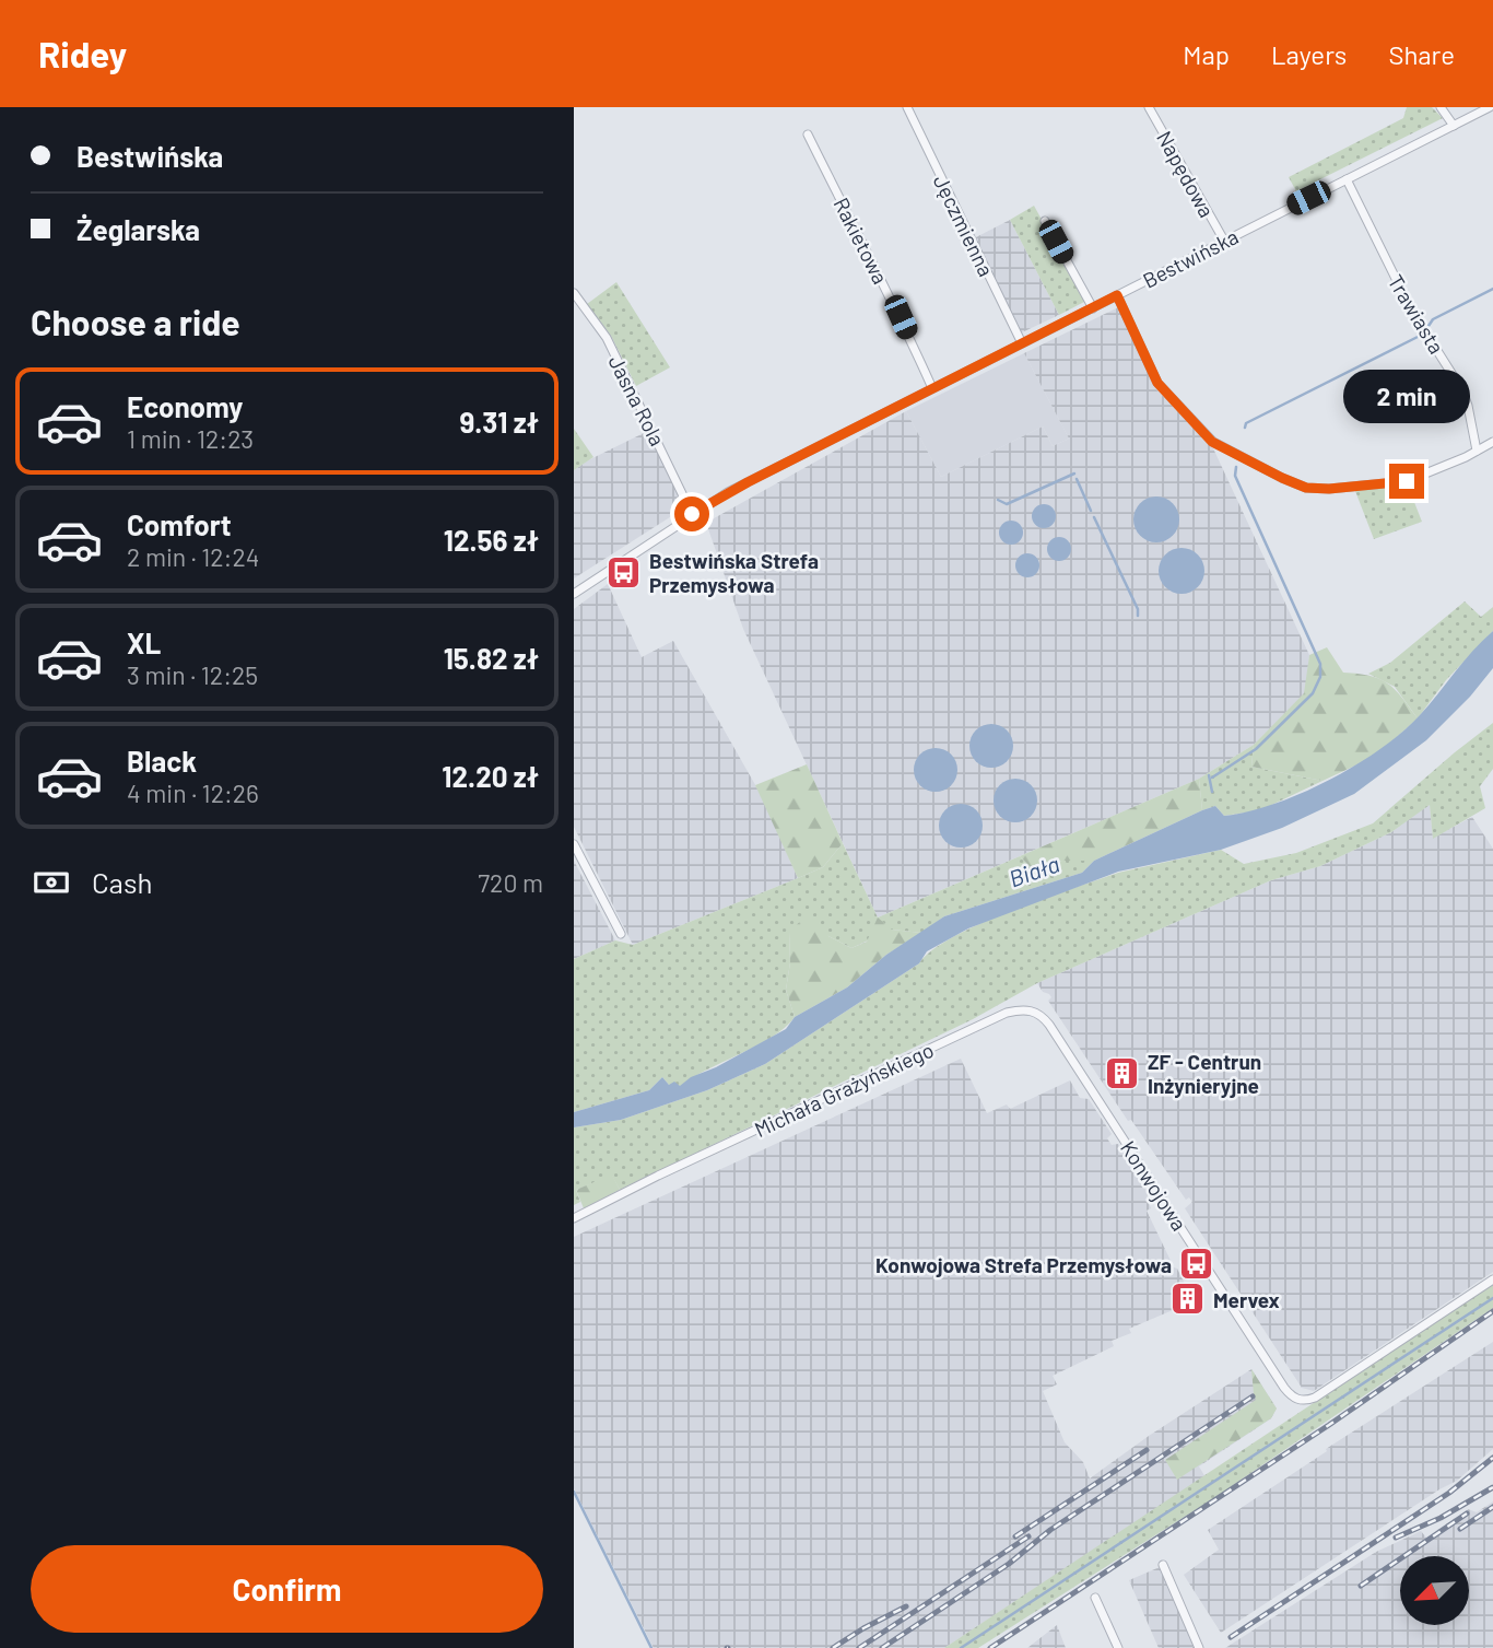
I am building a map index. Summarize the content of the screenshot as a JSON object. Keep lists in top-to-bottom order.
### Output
{
  "streets": {
    "street": [
      "Napędowa",
      "Jęczmienna",
      "Rakietowa",
      "Bestwińska",
      "Trawiasta",
      "Jasna Rola",
      "Michała Grażyńskiego",
      "Konwojowa"
    ]
  },
  "crossings": [
    ["Napędowa", "Bestwińska"],
    ["Jęczmienna", "Bestwińska"],
    ["Rakietowa", "Bestwińska"],
    ["Bestwińska", "Trawiasta"],
    ["Bestwińska", "Jasna Rola"],
    ["Michała Grażyńskiego", "Konwojowa"]
  ],
  "water": ["Biała"],
  "places": {
    "bus stop": ["Bestwińska Strefa Przemysłowa", "Konwojowa Strefa Przemysłowa"],
    "building": ["ZF - Centrun Inżynieryjne", "Mervex"]
  },
  "north": "bottom left",
  "page": {
    "header": "Ridey",
    "nav": ["Map", "Layers", "Share"],
    "banner": ["Bestwińska", "Żeglarska"],
    "heading": "Choose a ride",
    "list": [
      {
        "name": "Economy",
        "note": "1 min · 12:23",
        "value": "9.31 zł"
      },
      {
        "name": "Comfort",
        "note": "2 min · 12:24",
        "value": "12.56 zł"
      },
      {
        "name": "XL",
        "note": "3 min · 12:25",
        "value": "15.82 zł"
      },
      {
        "name": "Black",
        "note": "4 min · 12:26",
        "value": "12.20 zł"
      }
    ],
    "bubble": "2 min",
    "pay": ["Cash", "720 m"],
    "buttons": "Confirm"
  }
}
